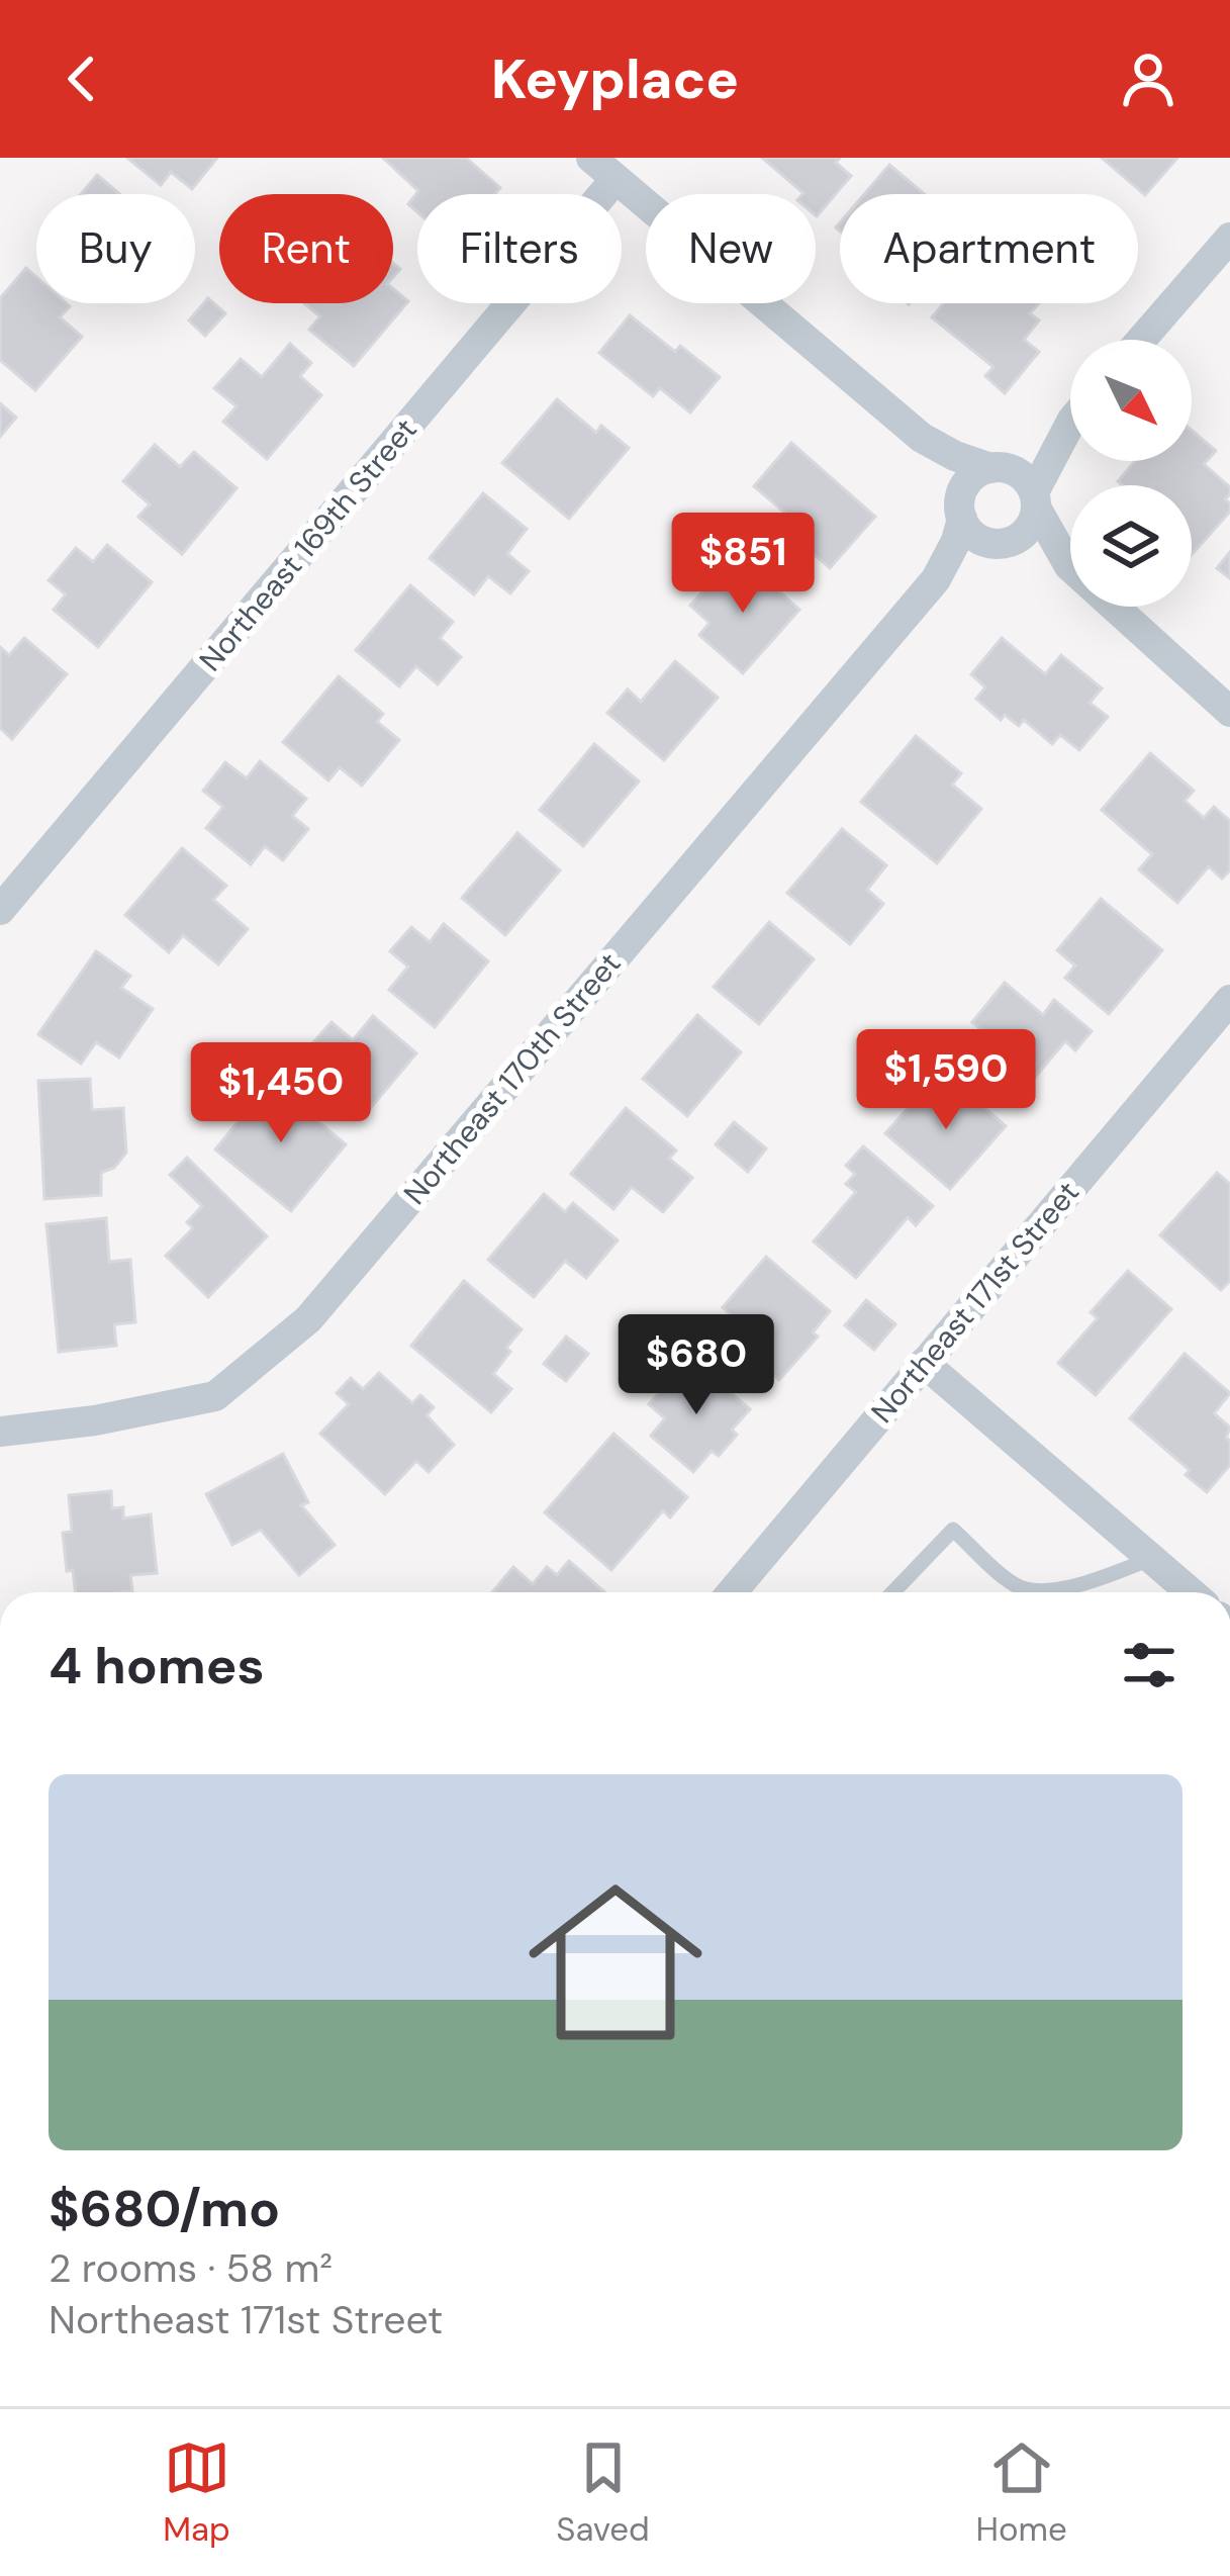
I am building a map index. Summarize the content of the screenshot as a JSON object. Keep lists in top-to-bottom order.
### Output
{
  "streets": {
    "street": ["Northeast 169th Street", "Northeast 170th Street", "Northeast 171st Street"]
  },
  "north": "bottom right",
  "page": {
    "header": "Keyplace",
    "chip": [
      "Buy",
      "Rent",
      "Filters",
      "New",
      "Apartment"
    ],
    "price": [
      "$851",
      "$1,590",
      "$1,450",
      "$680"
    ],
    "heading": "4 homes",
    "list": [
      {
        "name": "$680/mo",
        "note": "2 rooms · 58 m² · Northeast 171st Street"
      }
    ],
    "tabs": ["Map", "Saved", "Home"]
  }
}
